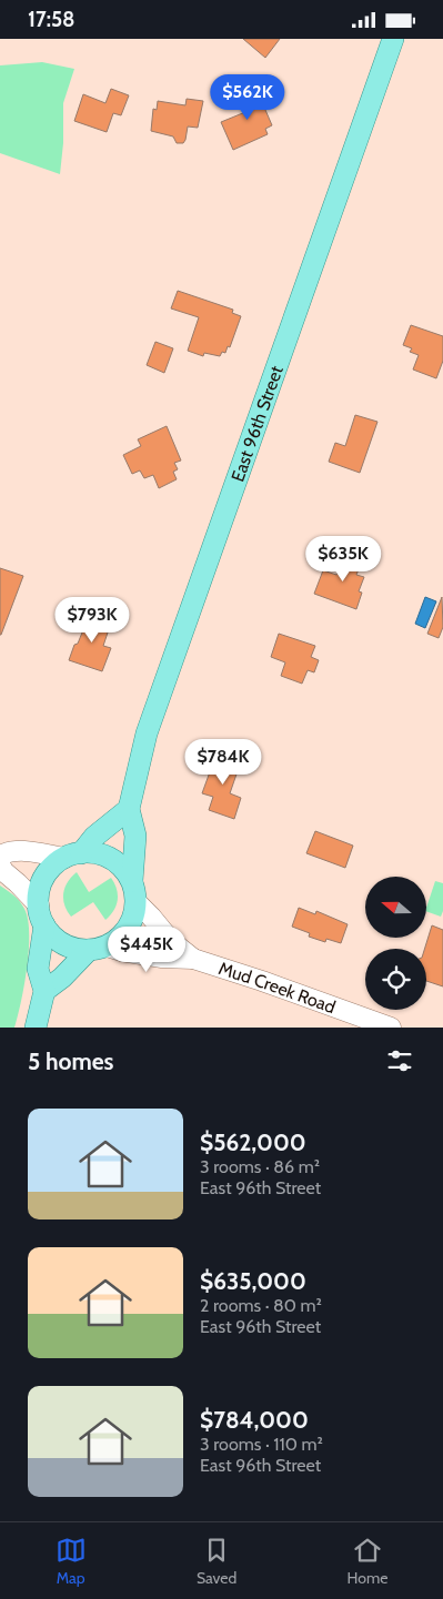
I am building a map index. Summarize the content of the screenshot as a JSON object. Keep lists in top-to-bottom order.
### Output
{
  "streets": {
    "main road": ["East 96th Street"],
    "street": ["Mud Creek Road"]
  },
  "crossings": [
    ["East 96th Street", "Mud Creek Road"]
  ],
  "north": "left",
  "page": {
    "status": "17:58",
    "price": [
      "$562K",
      "$635K",
      "$793K",
      "$784K",
      "$445K"
    ],
    "heading": "5 homes",
    "list": [
      {
        "name": "$562,000",
        "note": "3 rooms · 86 m² · East 96th Street"
      },
      {
        "name": "$635,000",
        "note": "2 rooms · 80 m² · East 96th Street"
      },
      {
        "name": "$784,000",
        "note": "3 rooms · 110 m² · East 96th Street"
      }
    ],
    "tabs": ["Map", "Saved", "Home"]
  }
}
